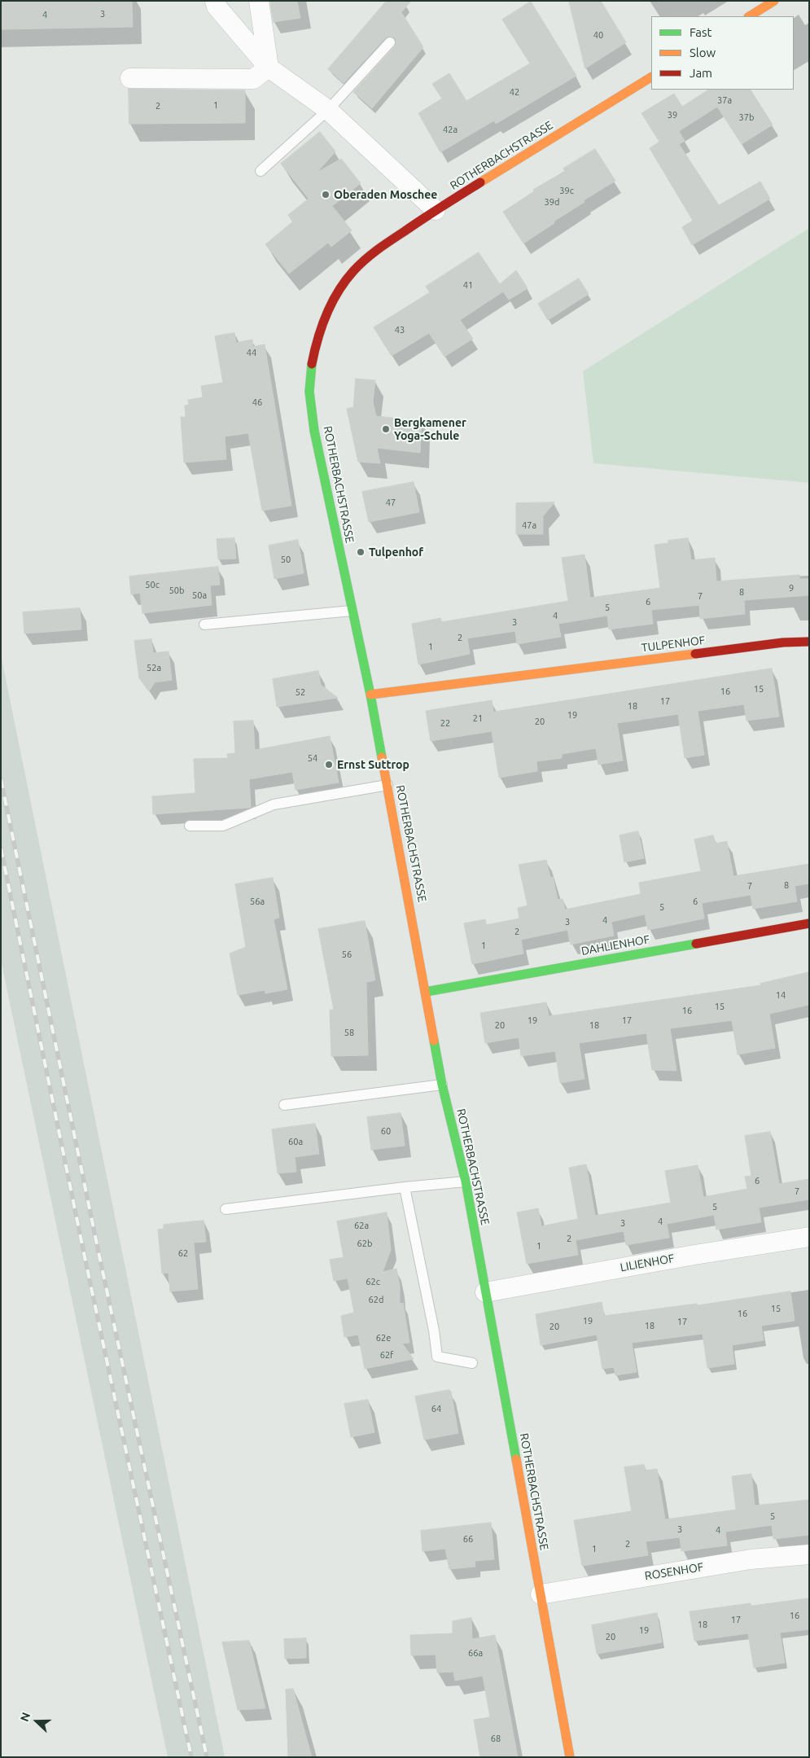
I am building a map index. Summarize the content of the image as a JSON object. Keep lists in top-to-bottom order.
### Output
{
  "streets": {
    "street": [
      "ROTHERBACHSTRASSE",
      "TULPENHOF",
      "DAHLIENHOF",
      "LILIENHOF",
      "ROSENHOF"
    ]
  },
  "crossings": [
    ["ROTHERBACHSTRASSE", "TULPENHOF"],
    ["ROTHERBACHSTRASSE", "DAHLIENHOF"],
    ["ROTHERBACHSTRASSE", "LILIENHOF"],
    ["ROTHERBACHSTRASSE", "ROSENHOF"]
  ],
  "places": [
    "Oberaden Moschee",
    "Bergkamener Yoga-Schule",
    "Tulpenhof",
    "Ernst Suttrop"
  ],
  "house_numbers": [
    "3",
    "4",
    "40",
    "42",
    "37a",
    "1",
    "2",
    "39",
    "37b",
    "42a",
    "39c",
    "39d",
    "41",
    "43",
    "44",
    "46",
    "47",
    "47a",
    "50",
    "50c",
    "9",
    "50b",
    "8",
    "50a",
    "7",
    "6",
    "5",
    "4",
    "3",
    "2",
    "1",
    "52a",
    "15",
    "16",
    "52",
    "17",
    "18",
    "19",
    "21",
    "20",
    "22",
    "54",
    "8",
    "7",
    "56a",
    "6",
    "5",
    "4",
    "3",
    "2",
    "1",
    "56",
    "14",
    "15",
    "16",
    "19",
    "17",
    "20",
    "18",
    "58",
    "60",
    "60a",
    "6",
    "7",
    "5",
    "4",
    "3",
    "62a",
    "2",
    "62b",
    "1",
    "62",
    "62c",
    "62d",
    "15",
    "16",
    "19",
    "17",
    "18",
    "20",
    "62e",
    "62f",
    "64",
    "5",
    "3",
    "4",
    "66",
    "2",
    "1",
    "16",
    "17",
    "18",
    "19",
    "20",
    "66a",
    "68"
  ],
  "legend": ["Fast", "Slow", "Jam"],
  "north": "left"
}
